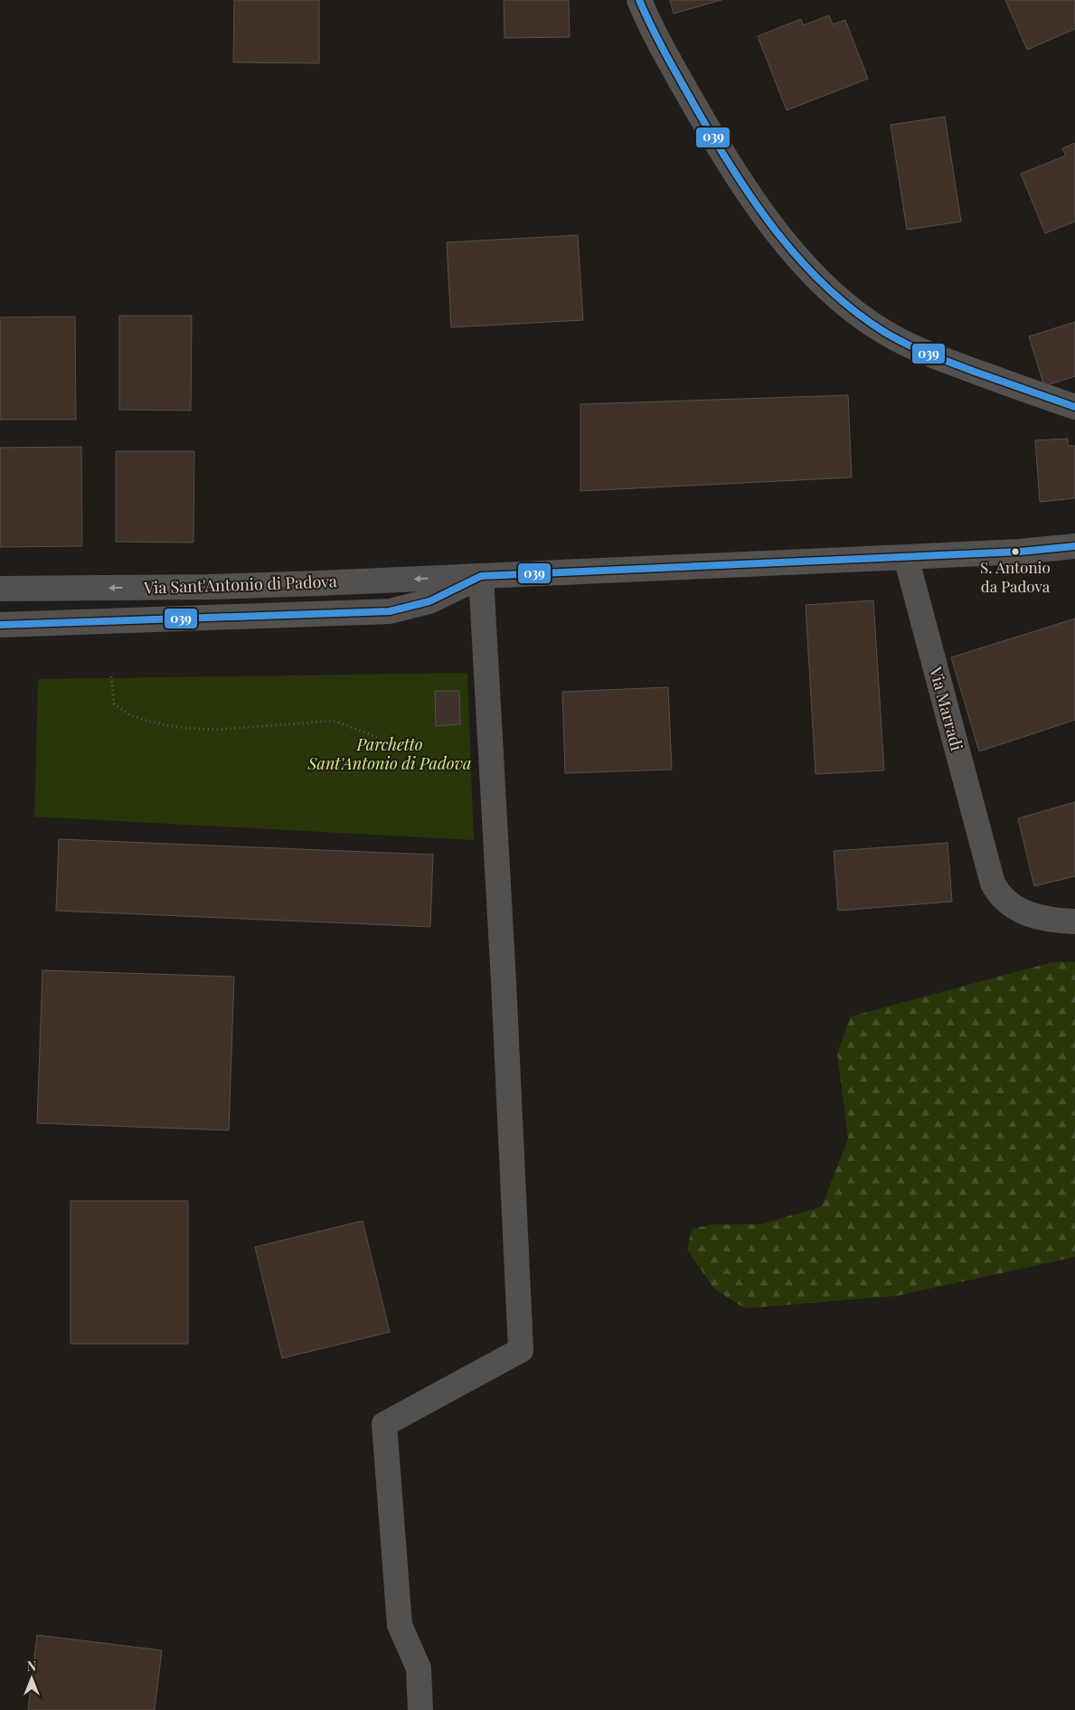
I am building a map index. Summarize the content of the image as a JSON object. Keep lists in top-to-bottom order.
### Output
{
  "streets": {
    "street": ["Via Sant'Antonio di Padova", "Via Marradi"]
  },
  "crossings": [
    ["Via Sant'Antonio di Padova", "Via Marradi"]
  ],
  "parks": ["Parchetto Sant'Antonio di Padova"],
  "places": ["S. Antonio da Padova"],
  "lines": ["transit line 039"],
  "north": "top"
}
